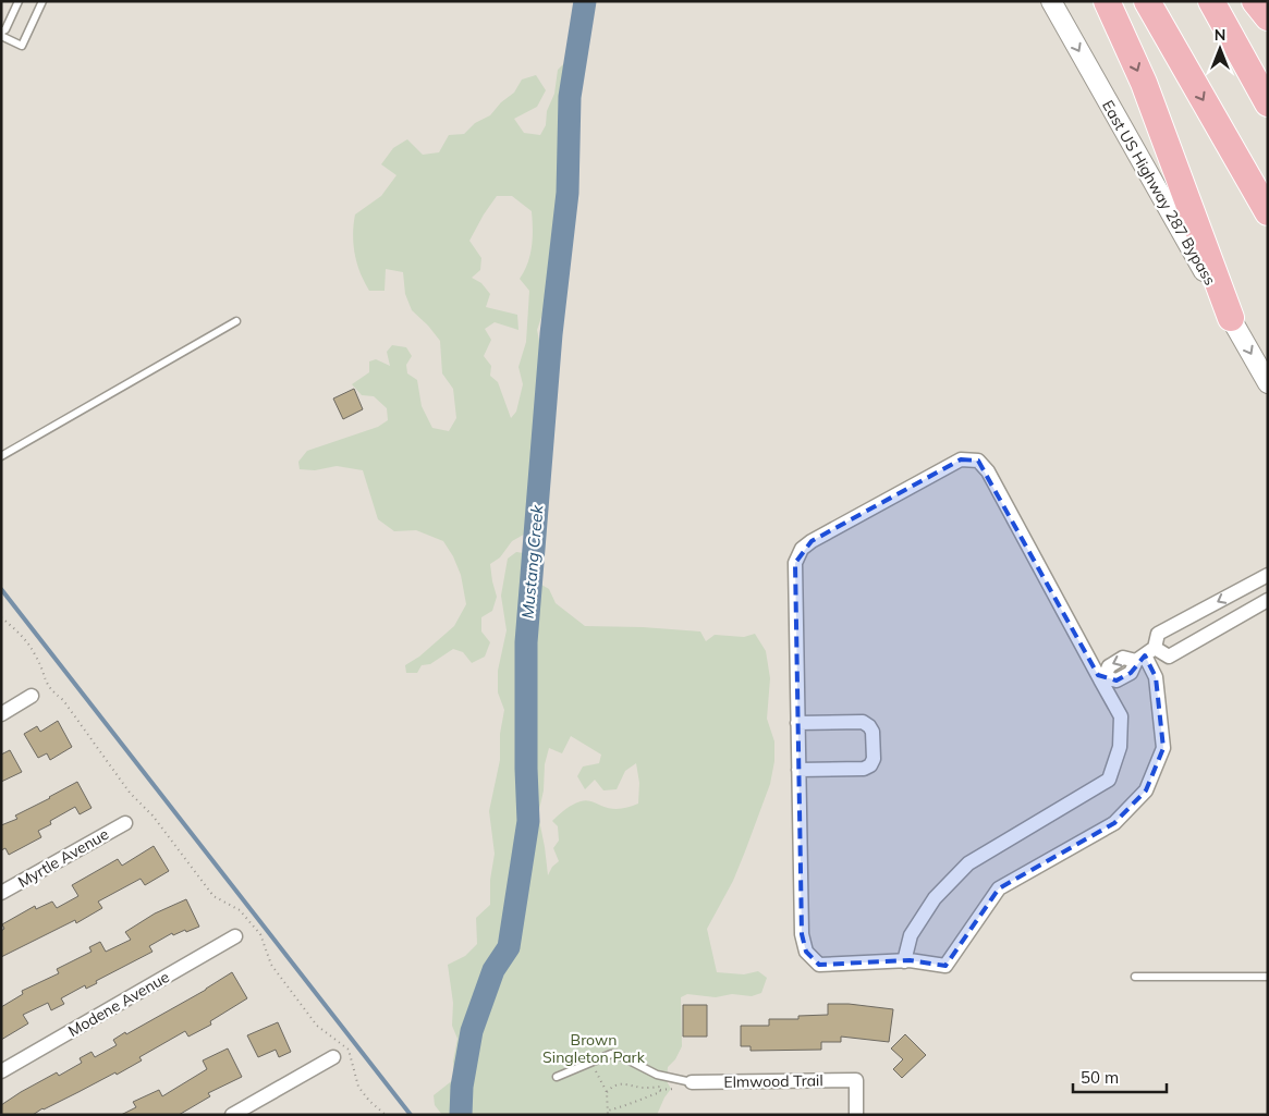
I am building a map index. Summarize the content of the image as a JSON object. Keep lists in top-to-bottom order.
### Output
{
  "streets": {
    "main road": ["East US Highway 287 Bypass"],
    "street": ["Myrtle Avenue", "Modene Avenue", "Elmwood Trail"]
  },
  "one_way": ["East US Highway 287 Bypass"],
  "water": ["Mustang Creek"],
  "parks": ["Brown Singleton Park"],
  "scale_bar": "50 m",
  "north": "top"
}
